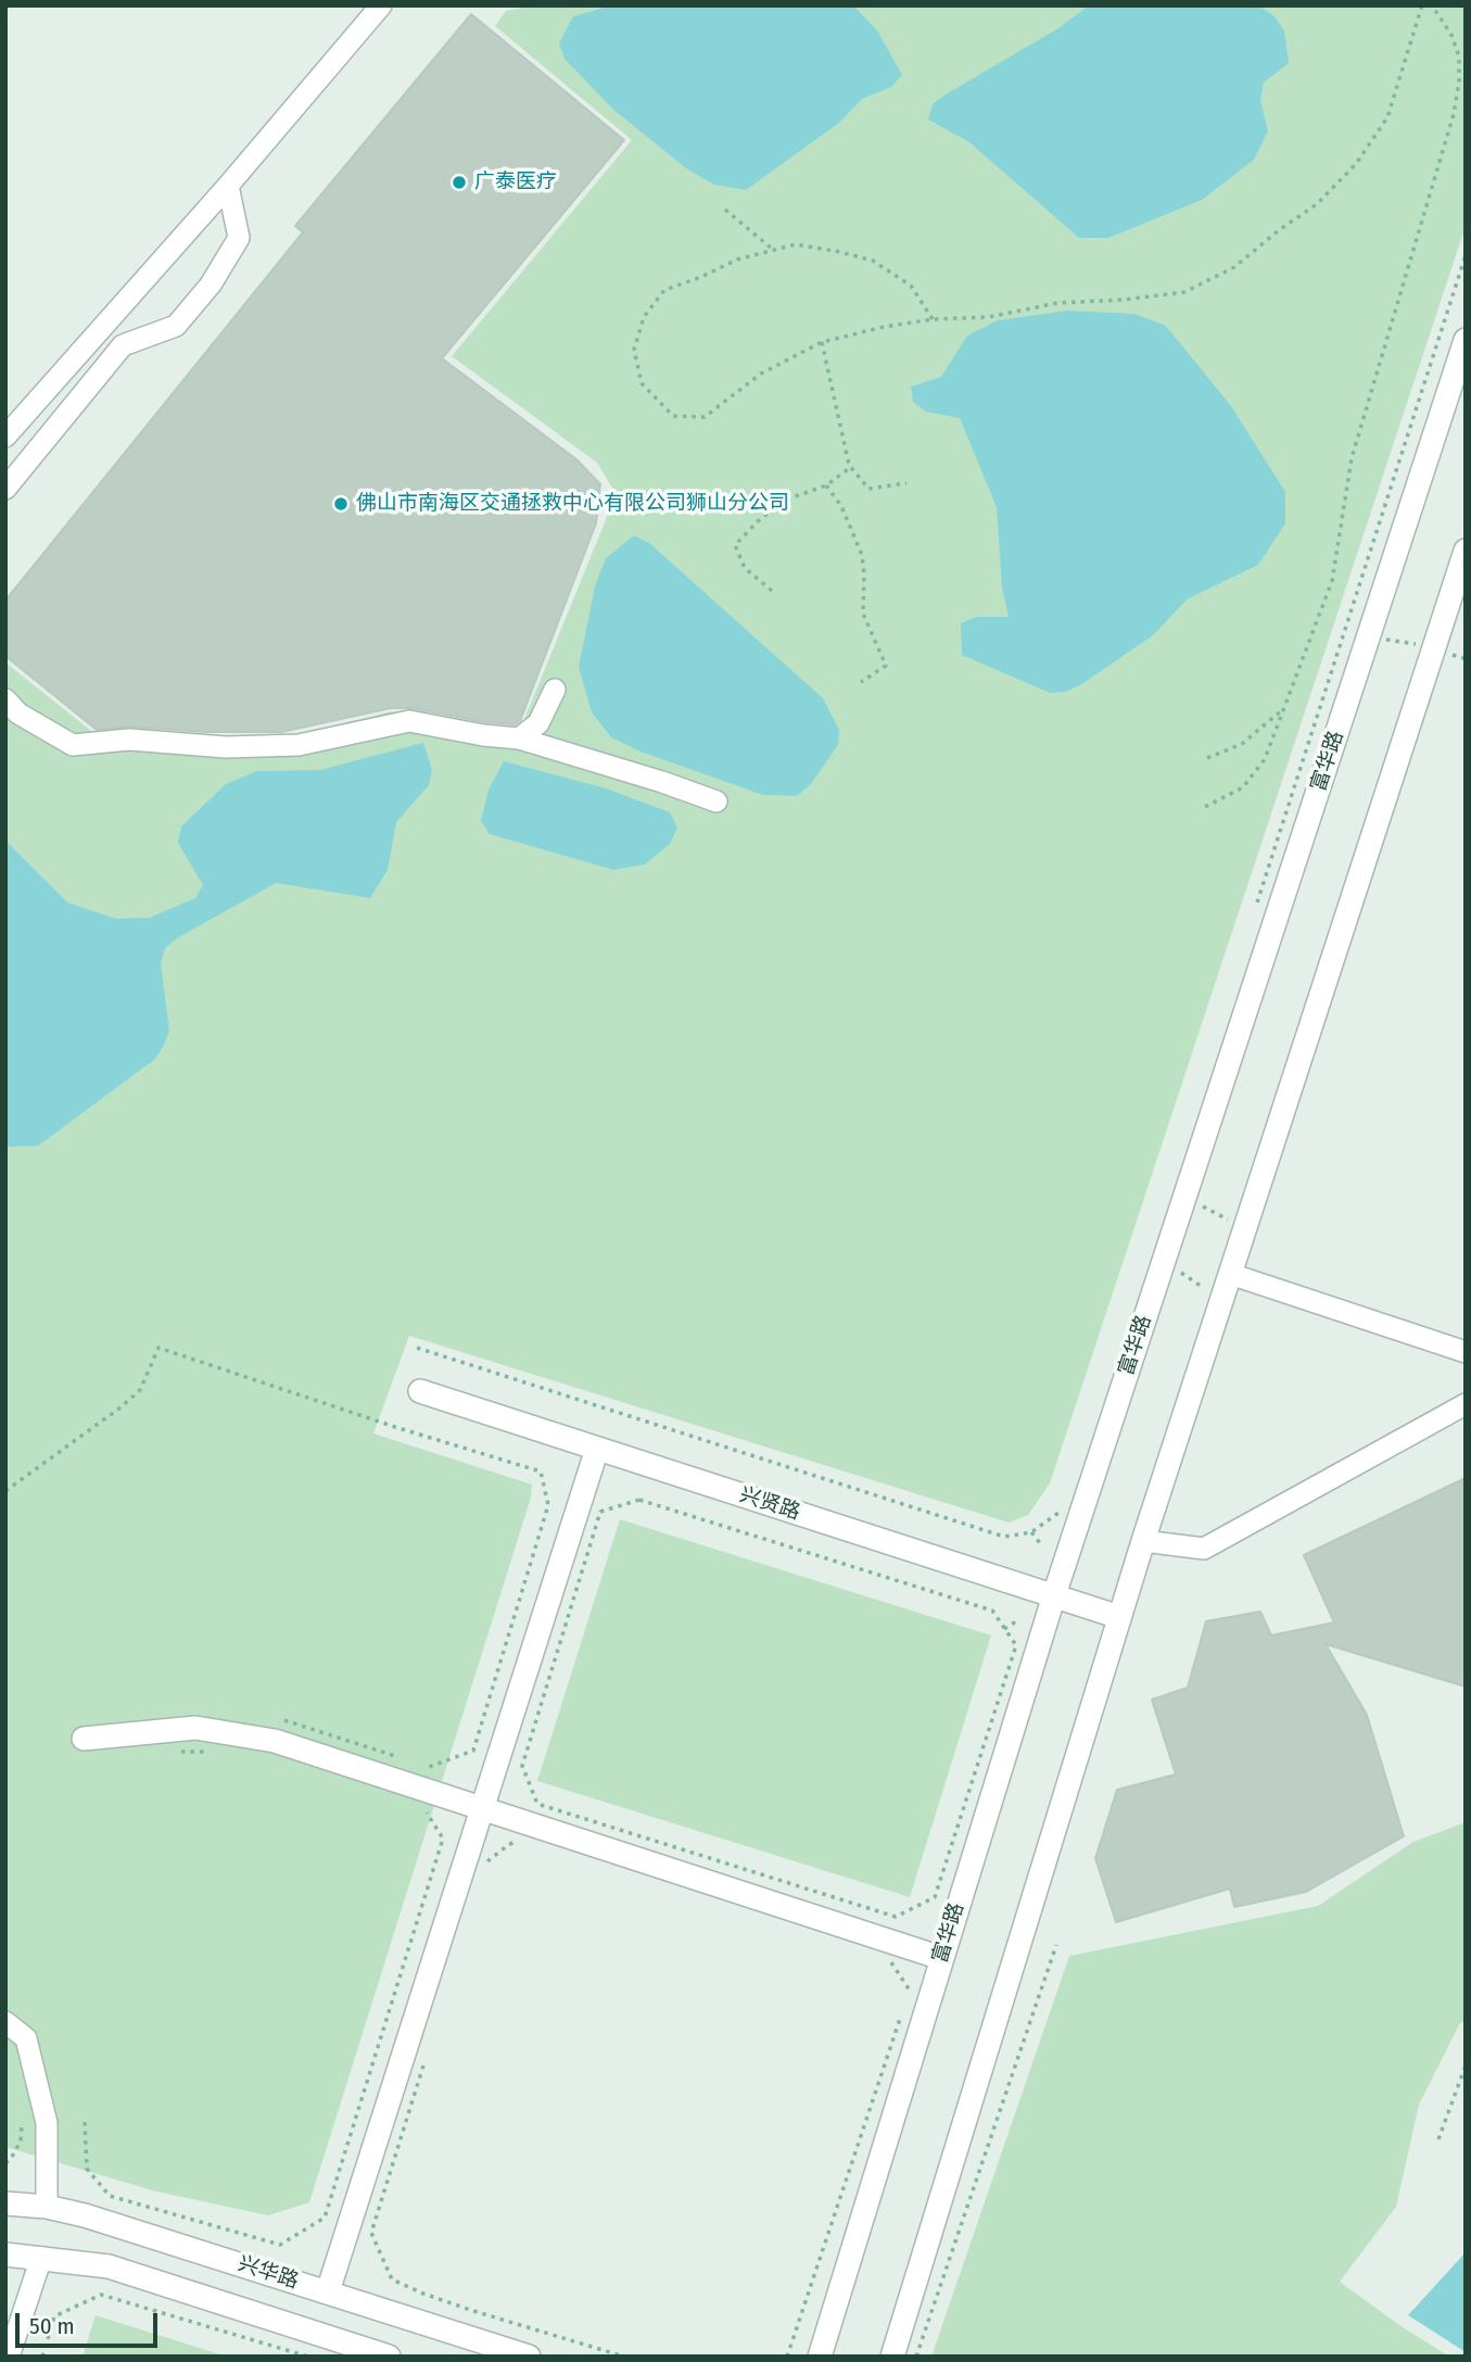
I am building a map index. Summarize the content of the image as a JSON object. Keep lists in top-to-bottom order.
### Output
{
  "streets": {
    "street": ["富华路", "兴贤路", "兴华路"]
  },
  "crossings": [
    ["富华路", "兴贤路"]
  ],
  "places": ["广泰医疗", "佛山市南海区交通拯救中心有限公司狮山分公司"],
  "scale_bar": "50 m"
}
